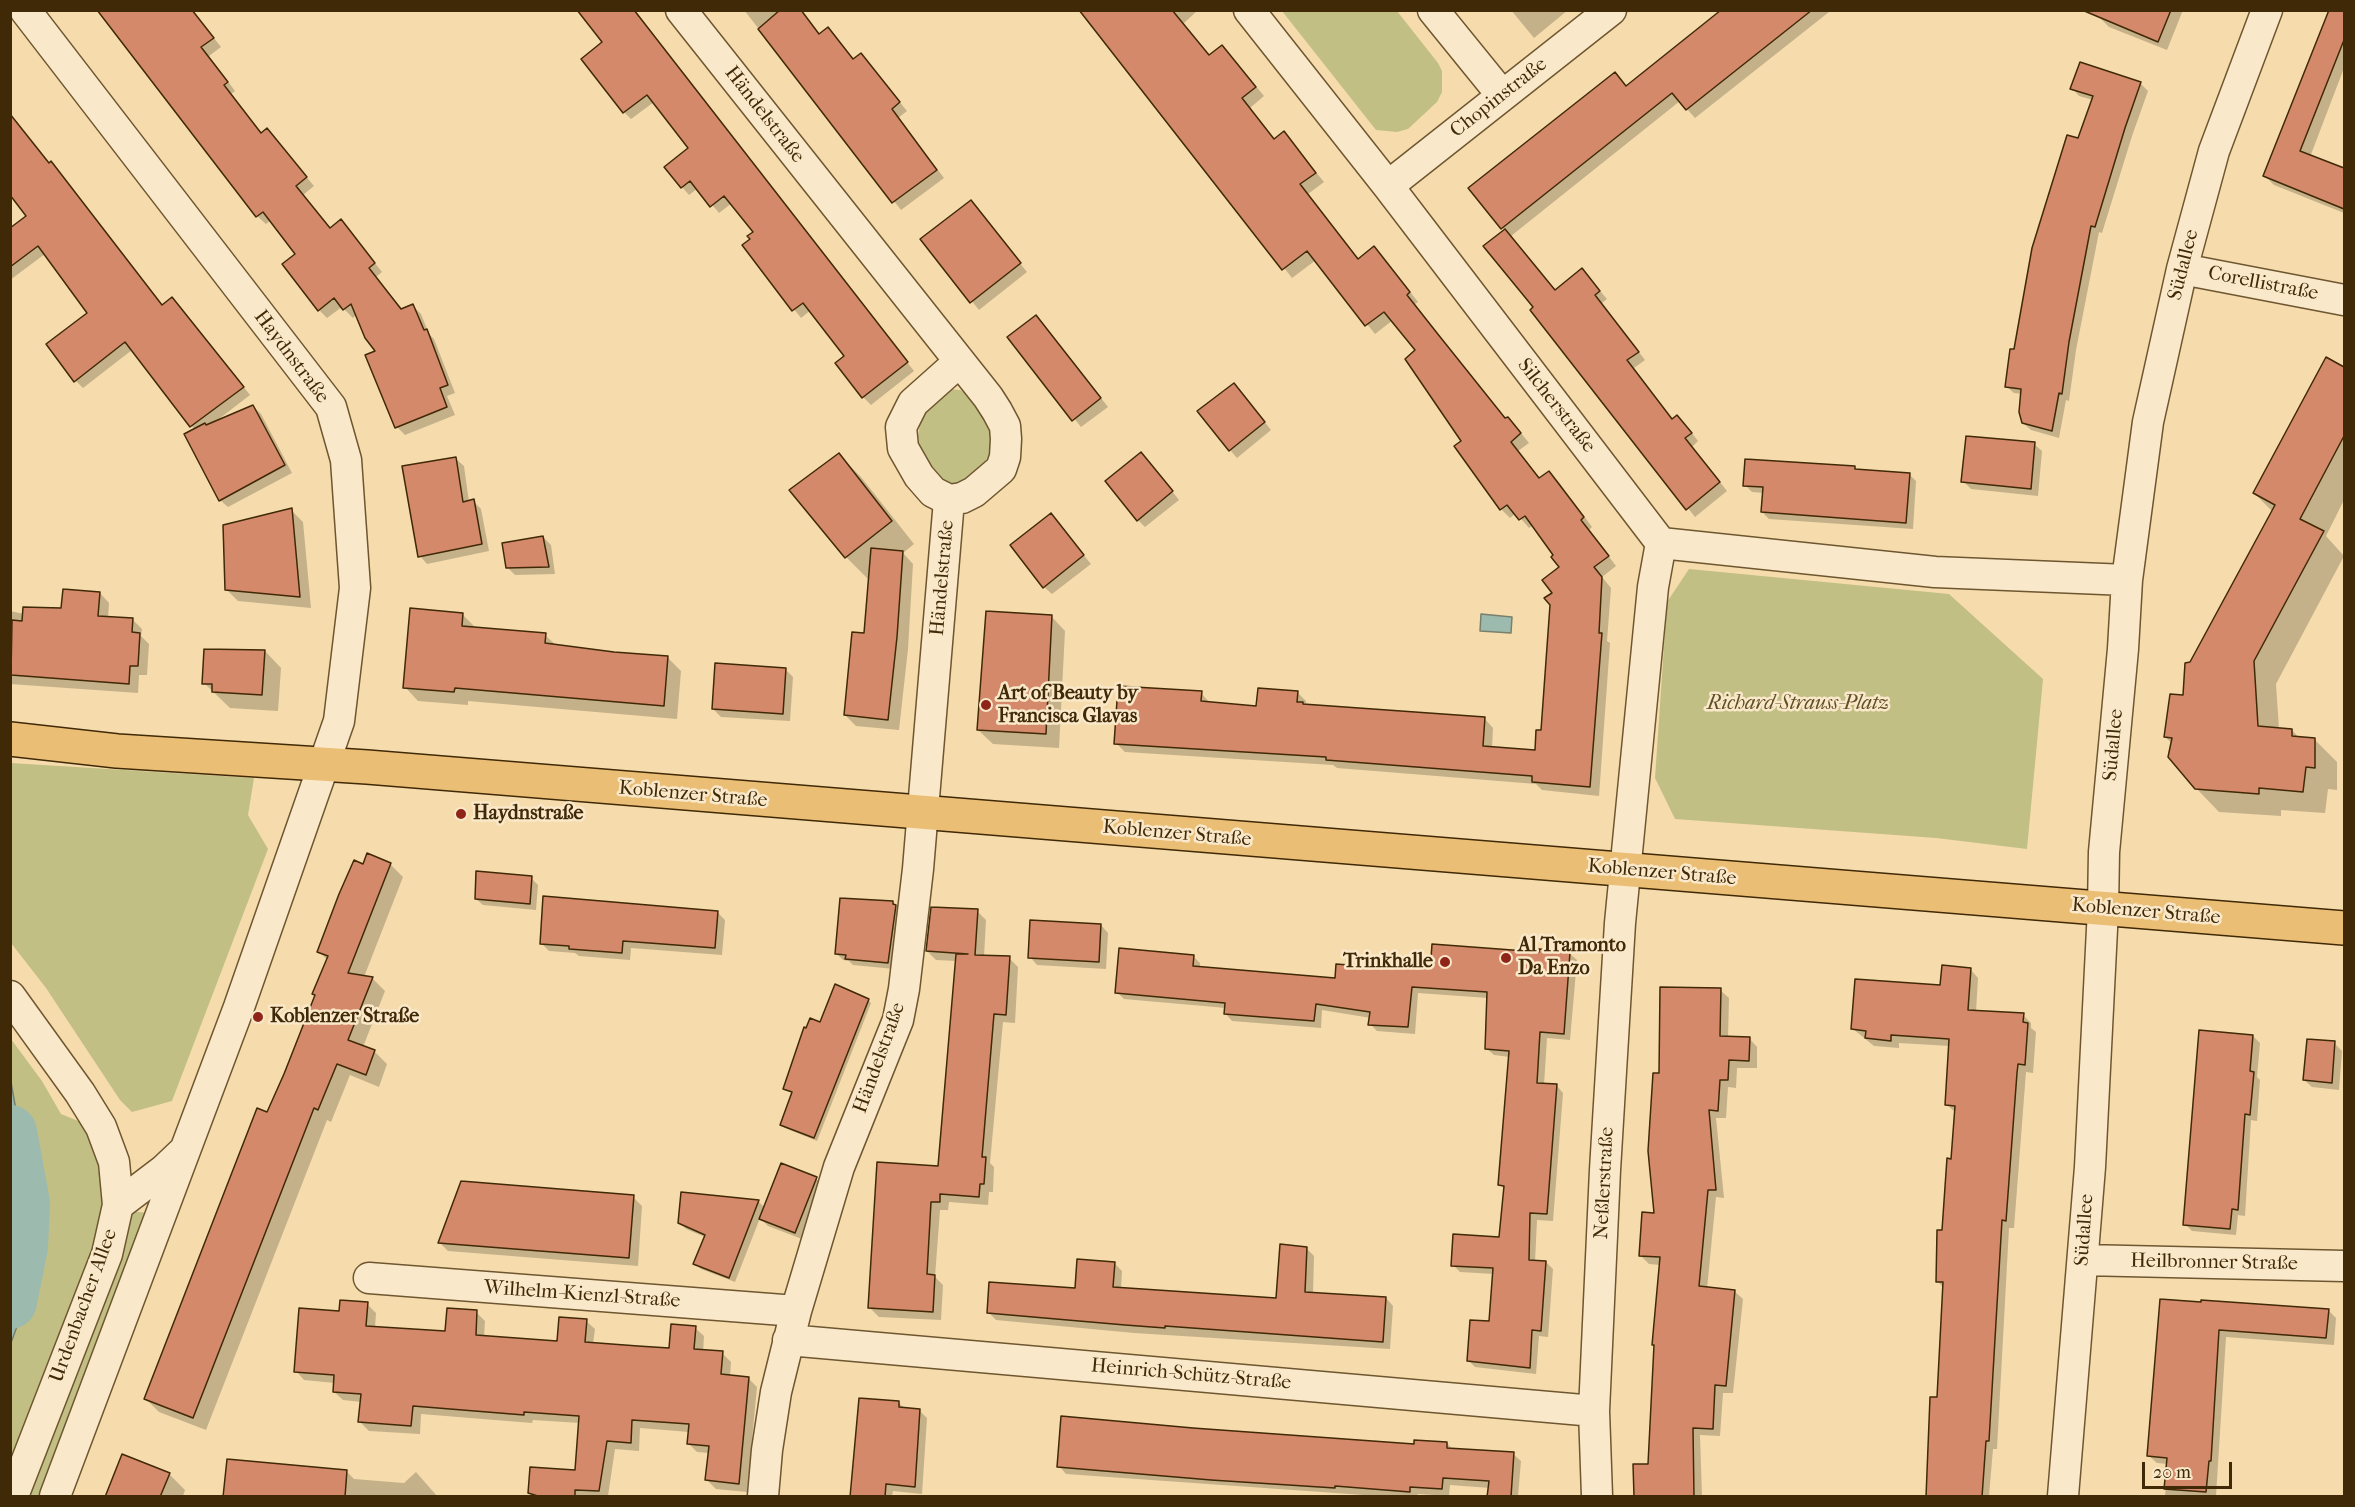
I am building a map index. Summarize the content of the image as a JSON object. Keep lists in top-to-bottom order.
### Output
{
  "streets": {
    "main road": ["Koblenzer Straße"],
    "street": [
      "Chopinstraße",
      "Händelstraße",
      "Südallee",
      "Corellistraße",
      "Haydnstraße",
      "Silcherstraße",
      "Neßlerstraße",
      "Heilbronner Straße",
      "Wilhelm-Kienzl-Straße",
      "Urdenbacher Allee",
      "Heinrich-Schütz-Straße"
    ]
  },
  "crossings": [
    ["Chopinstraße", "Silcherstraße"],
    ["Händelstraße", "Koblenzer Straße"],
    ["Händelstraße", "Wilhelm-Kienzl-Straße"],
    ["Händelstraße", "Heinrich-Schütz-Straße"],
    ["Südallee", "Corellistraße"],
    ["Südallee", "Koblenzer Straße"],
    ["Südallee", "Heilbronner Straße"],
    ["Haydnstraße", "Koblenzer Straße"],
    ["Haydnstraße", "Urdenbacher Allee"],
    ["Koblenzer Straße", "Neßlerstraße"],
    ["Neßlerstraße", "Heinrich-Schütz-Straße"]
  ],
  "parks": ["Richard-Strauss-Platz"],
  "places": [
    "Art of Beauty by Francisca Glavas",
    "Haydnstraße",
    "Al Tramonto Da Enzo",
    "Trinkhalle",
    "Koblenzer Straße"
  ],
  "scale_bar": "20 m"
}
